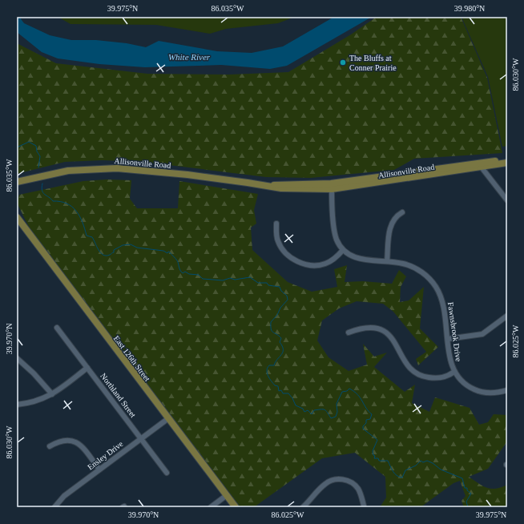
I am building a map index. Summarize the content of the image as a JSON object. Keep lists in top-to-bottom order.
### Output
{
  "streets": {
    "main road": ["Allisonville Road", "East 126th Street"],
    "street": ["Fawnsbrook Drive", "Northland Street", "Ensley Drive"]
  },
  "crossings": [
    ["East 126th Street", "Ensley Drive"],
    ["Northland Street", "Ensley Drive"]
  ],
  "water": ["White River"],
  "places": ["The Bluffs at Conner Prairie"],
  "coordinates": [
    "39.975°N",
    "86.035°W",
    "39.980°N",
    "86.030°W",
    "39.970°N",
    "86.025°W"
  ]
}
